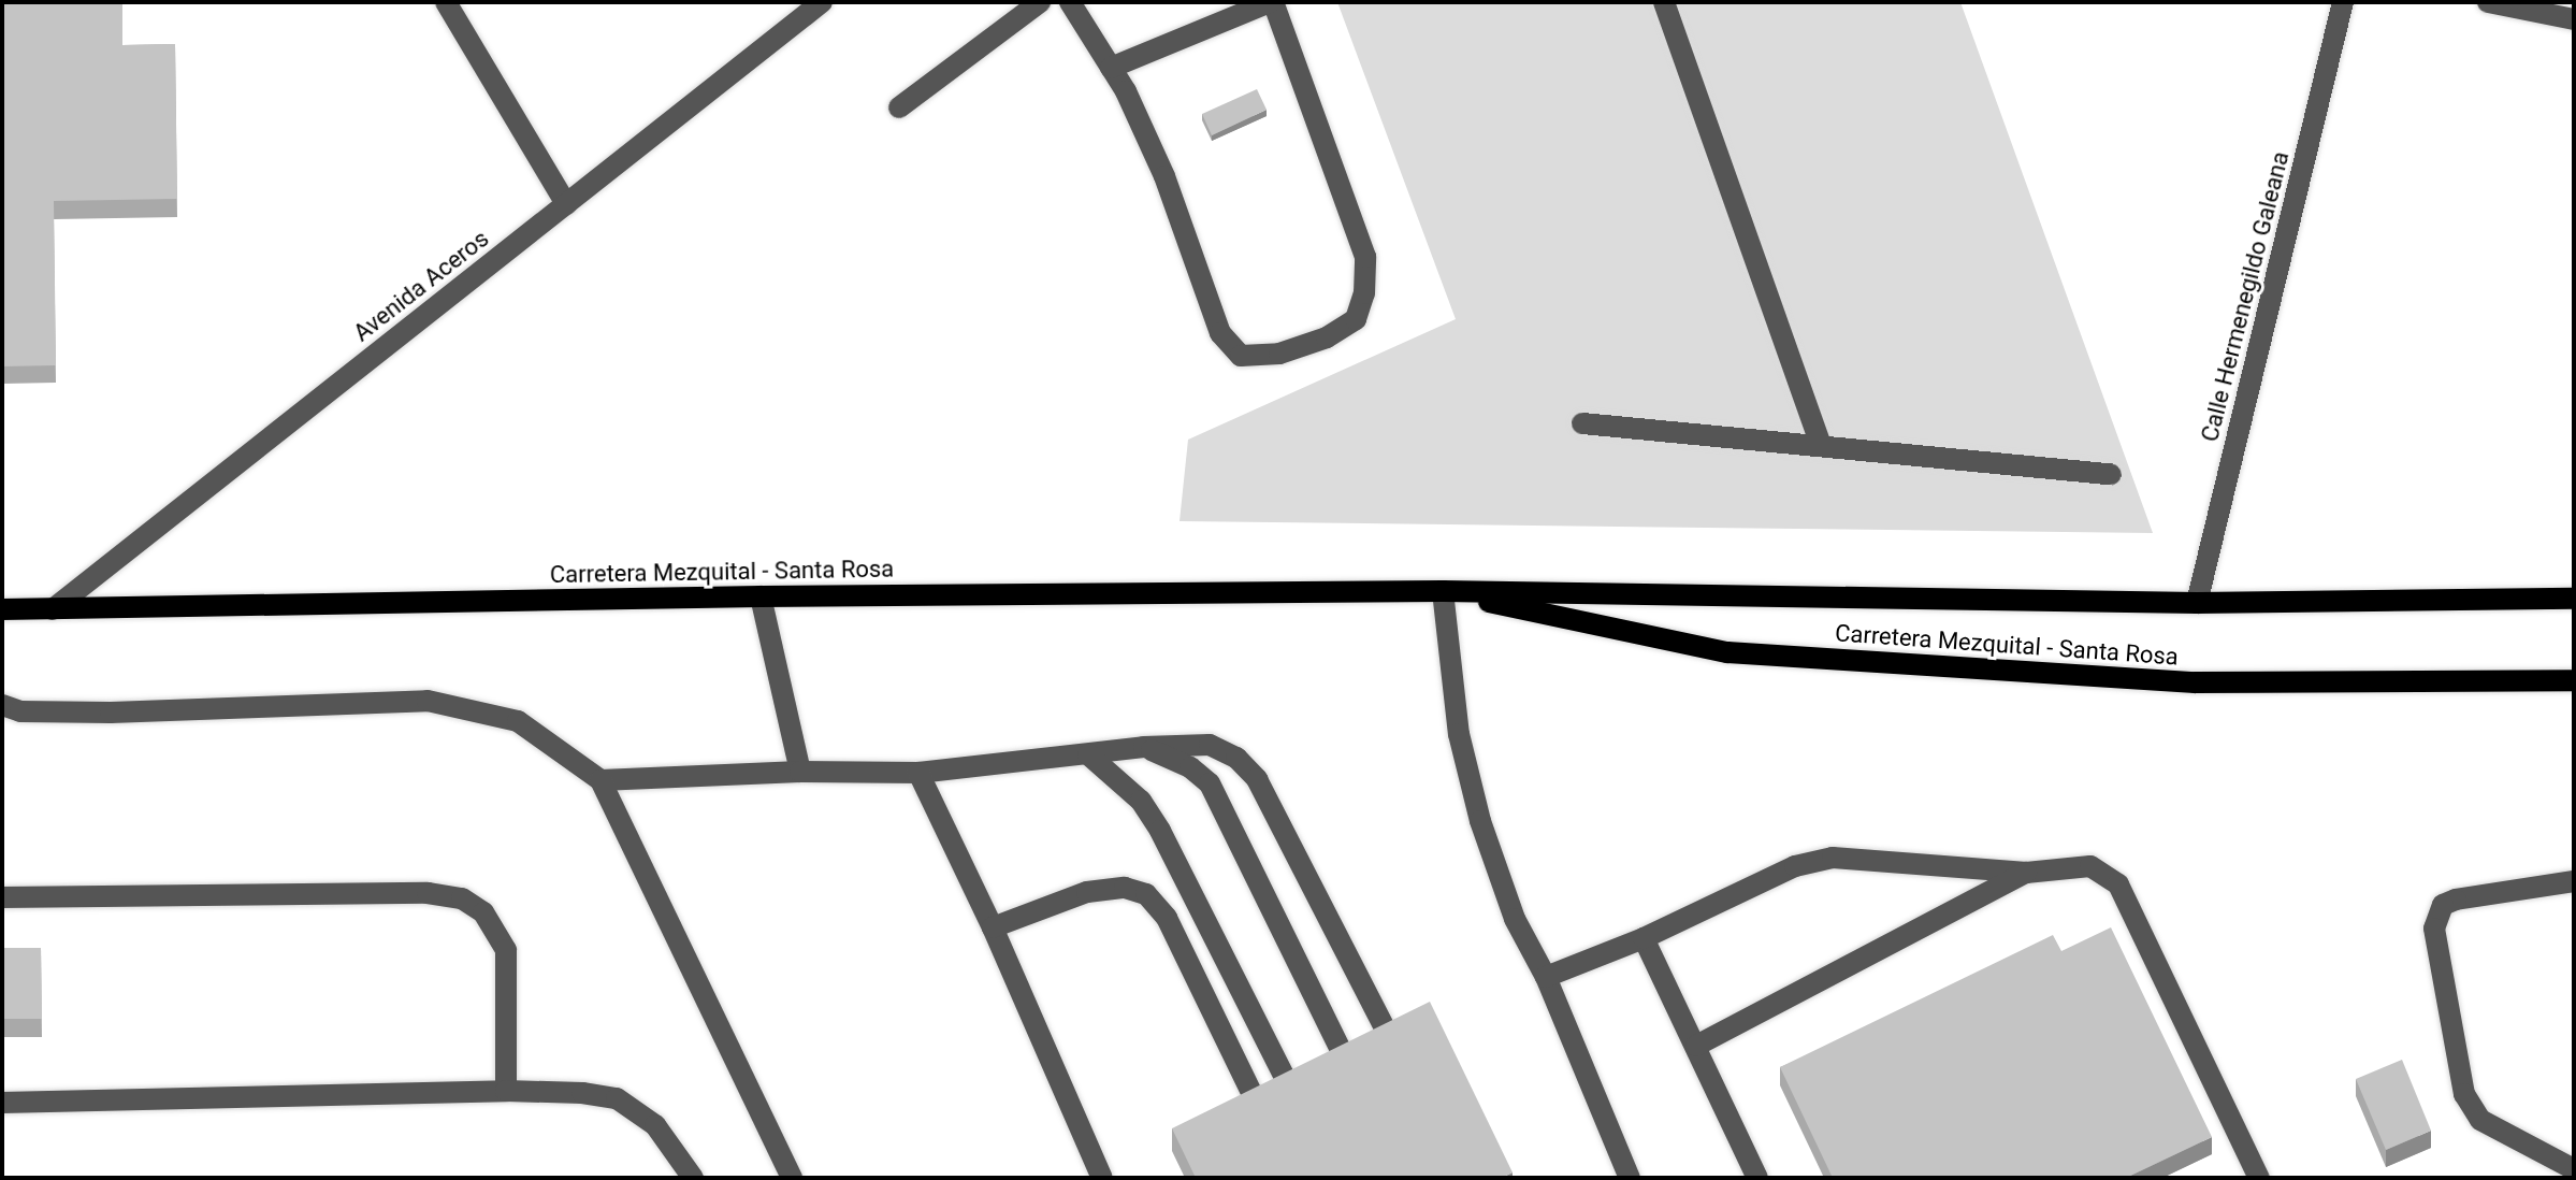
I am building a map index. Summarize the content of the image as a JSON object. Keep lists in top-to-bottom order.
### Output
{
  "streets": {
    "main road": ["Carretera Mezquital - Santa Rosa"],
    "street": ["Avenida Aceros", "Calle Hermenegildo Galeana"]
  },
  "crossings": [
    ["Avenida Aceros", "Carretera Mezquital - Santa Rosa"],
    ["Calle Hermenegildo Galeana", "Carretera Mezquital - Santa Rosa"]
  ]
}
